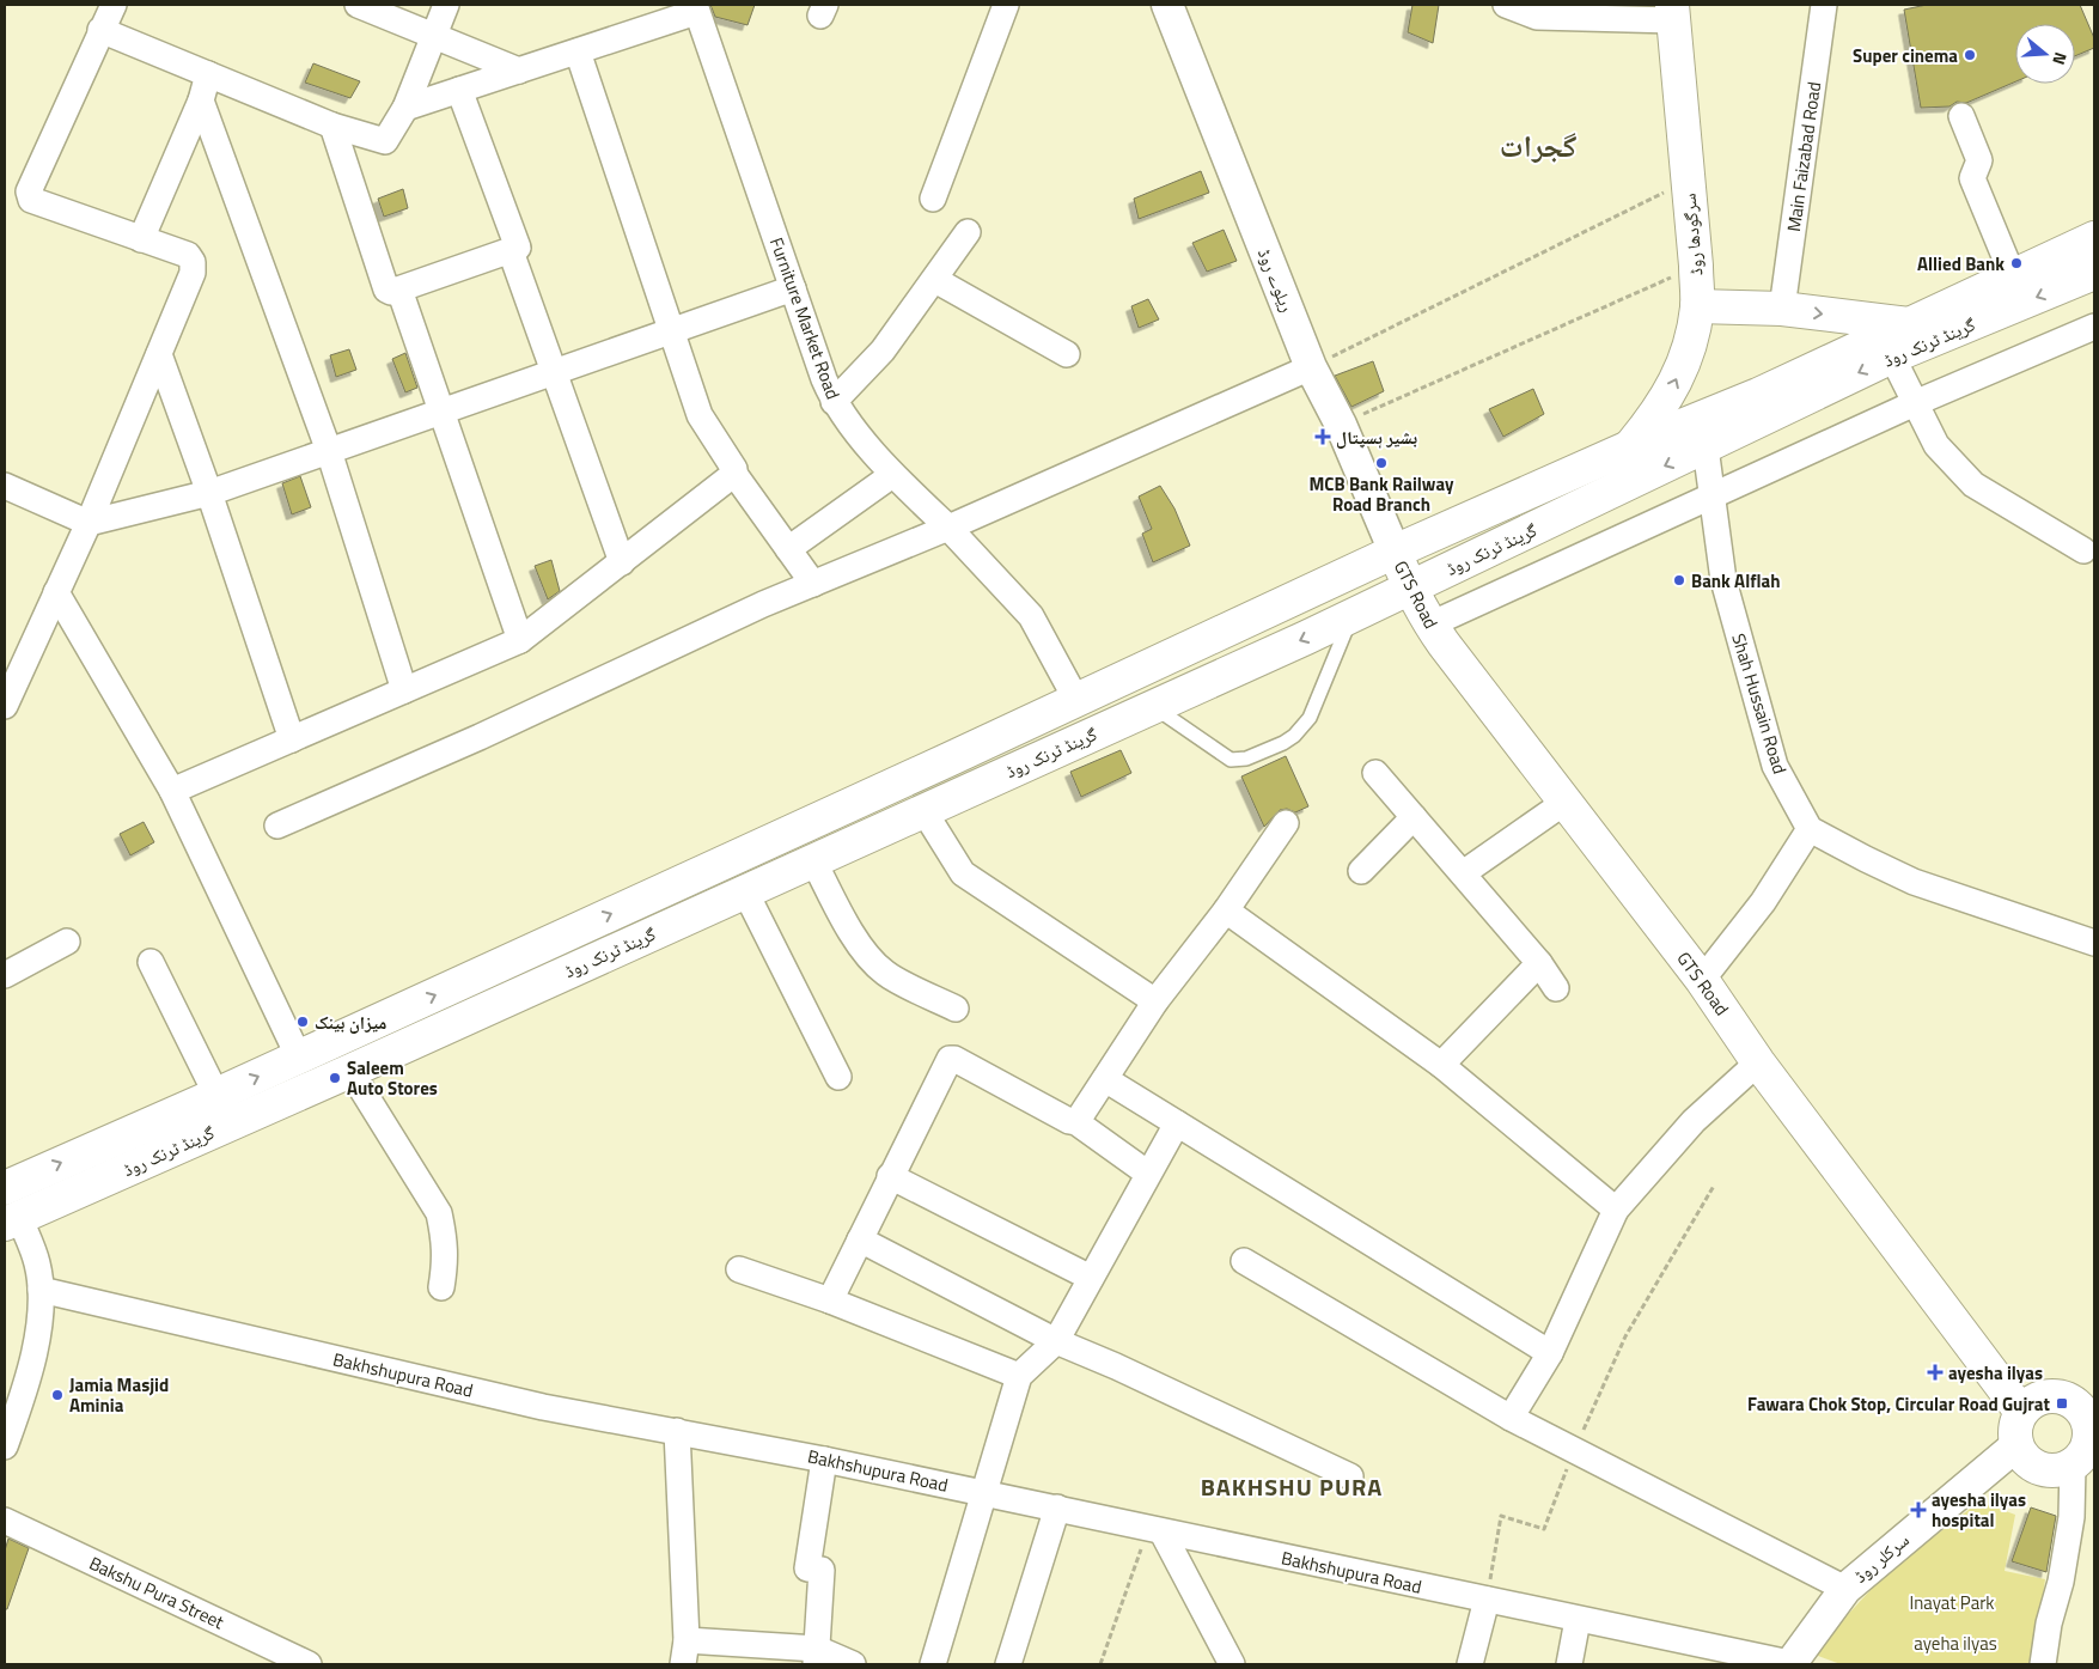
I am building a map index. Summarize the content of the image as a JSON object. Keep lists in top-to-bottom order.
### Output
{
  "streets": {
    "main road": ["سرگودھا روڈ", "گرینڈ ٹرنک روڈ", "GTS Road"],
    "street": [
      "Main Faizabad Road",
      "ریلوے روڈ",
      "Furniture Market Road",
      "Shah Hussain Road",
      "Bakhshupura Road",
      "سرکلر روڈ",
      "Bakshu Pura Street"
    ]
  },
  "crossings": [
    ["سرگودھا روڈ", "گرینڈ ٹرنک روڈ"],
    ["ریلوے روڈ", "گرینڈ ٹرنک روڈ"],
    ["ریلوے روڈ", "GTS Road"],
    ["Furniture Market Road", "گرینڈ ٹرنک روڈ"],
    ["گرینڈ ٹرنک روڈ", "GTS Road"],
    ["گرینڈ ٹرنک روڈ", "Shah Hussain Road"],
    ["GTS Road", "سرکلر روڈ"],
    ["Bakhshupura Road", "سرکلر روڈ"]
  ],
  "districts": ["گجرات", "BAKHSHU PURA"],
  "parks": ["Inayat Park", "ayeha ilyas"],
  "places": {
    "other": [
      "Super cinema",
      "Allied Bank",
      "MCB Bank Railway Road Branch",
      "Bank Alflah",
      "میزان بینک",
      "Saleem Auto Stores",
      "Jamia Masjid Aminia"
    ],
    "health": ["بشیر ہسپتال", "ayesha ilyas", "ayesha ilyas hospital"],
    "transit": ["Fawara Chok Stop, Circular Road Gujrat"]
  },
  "north": "right"
}
